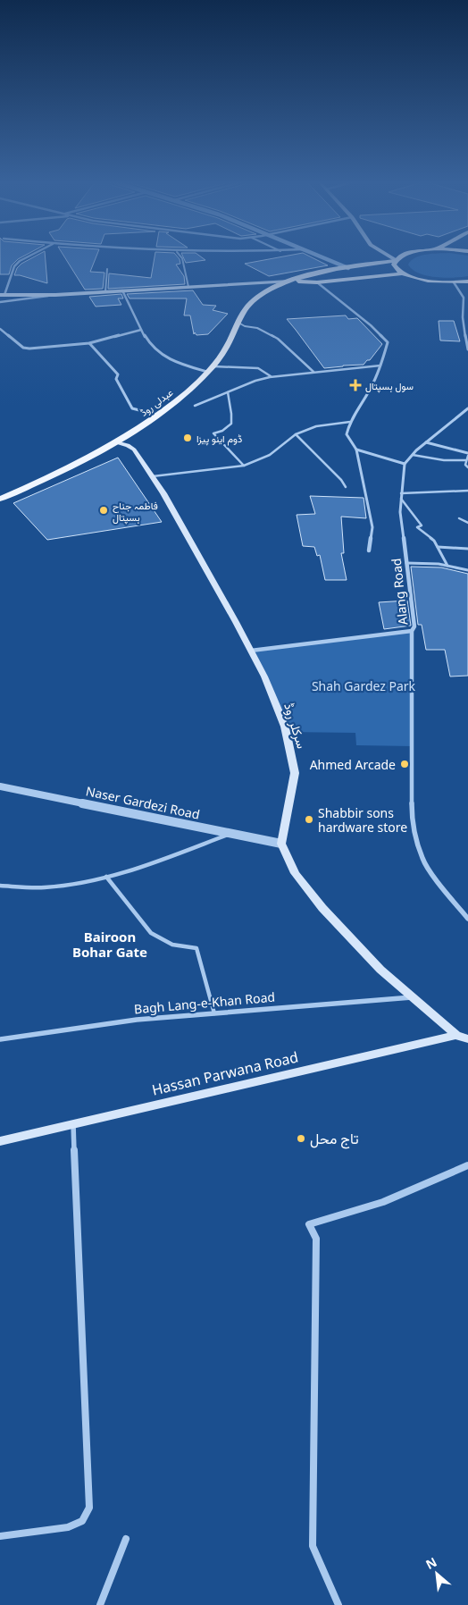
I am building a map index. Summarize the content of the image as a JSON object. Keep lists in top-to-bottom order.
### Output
{
  "streets": {
    "main road": ["عبدلی روڈ", "سرکلر روڈ", "Hassan Parwana Road"],
    "street": ["Alang Road", "Naser Gardezi Road", "Bagh Lang-e-Khan Road"]
  },
  "crossings": [
    ["عبدلی روڈ", "سرکلر روڈ"],
    ["سرکلر روڈ", "Naser Gardezi Road"]
  ],
  "districts": ["Bairoon Bohar Gate"],
  "parks": ["Shah Gardez Park"],
  "places": {
    "health": ["سول ہسپتال"],
    "other": [
      "ڈوم اینو پیزا",
      "فاطمہ جناح ہسپتال",
      "Ahmed Arcade",
      "Shabbir sons hardware store",
      "تاج محل"
    ]
  },
  "north": "top left"
}
